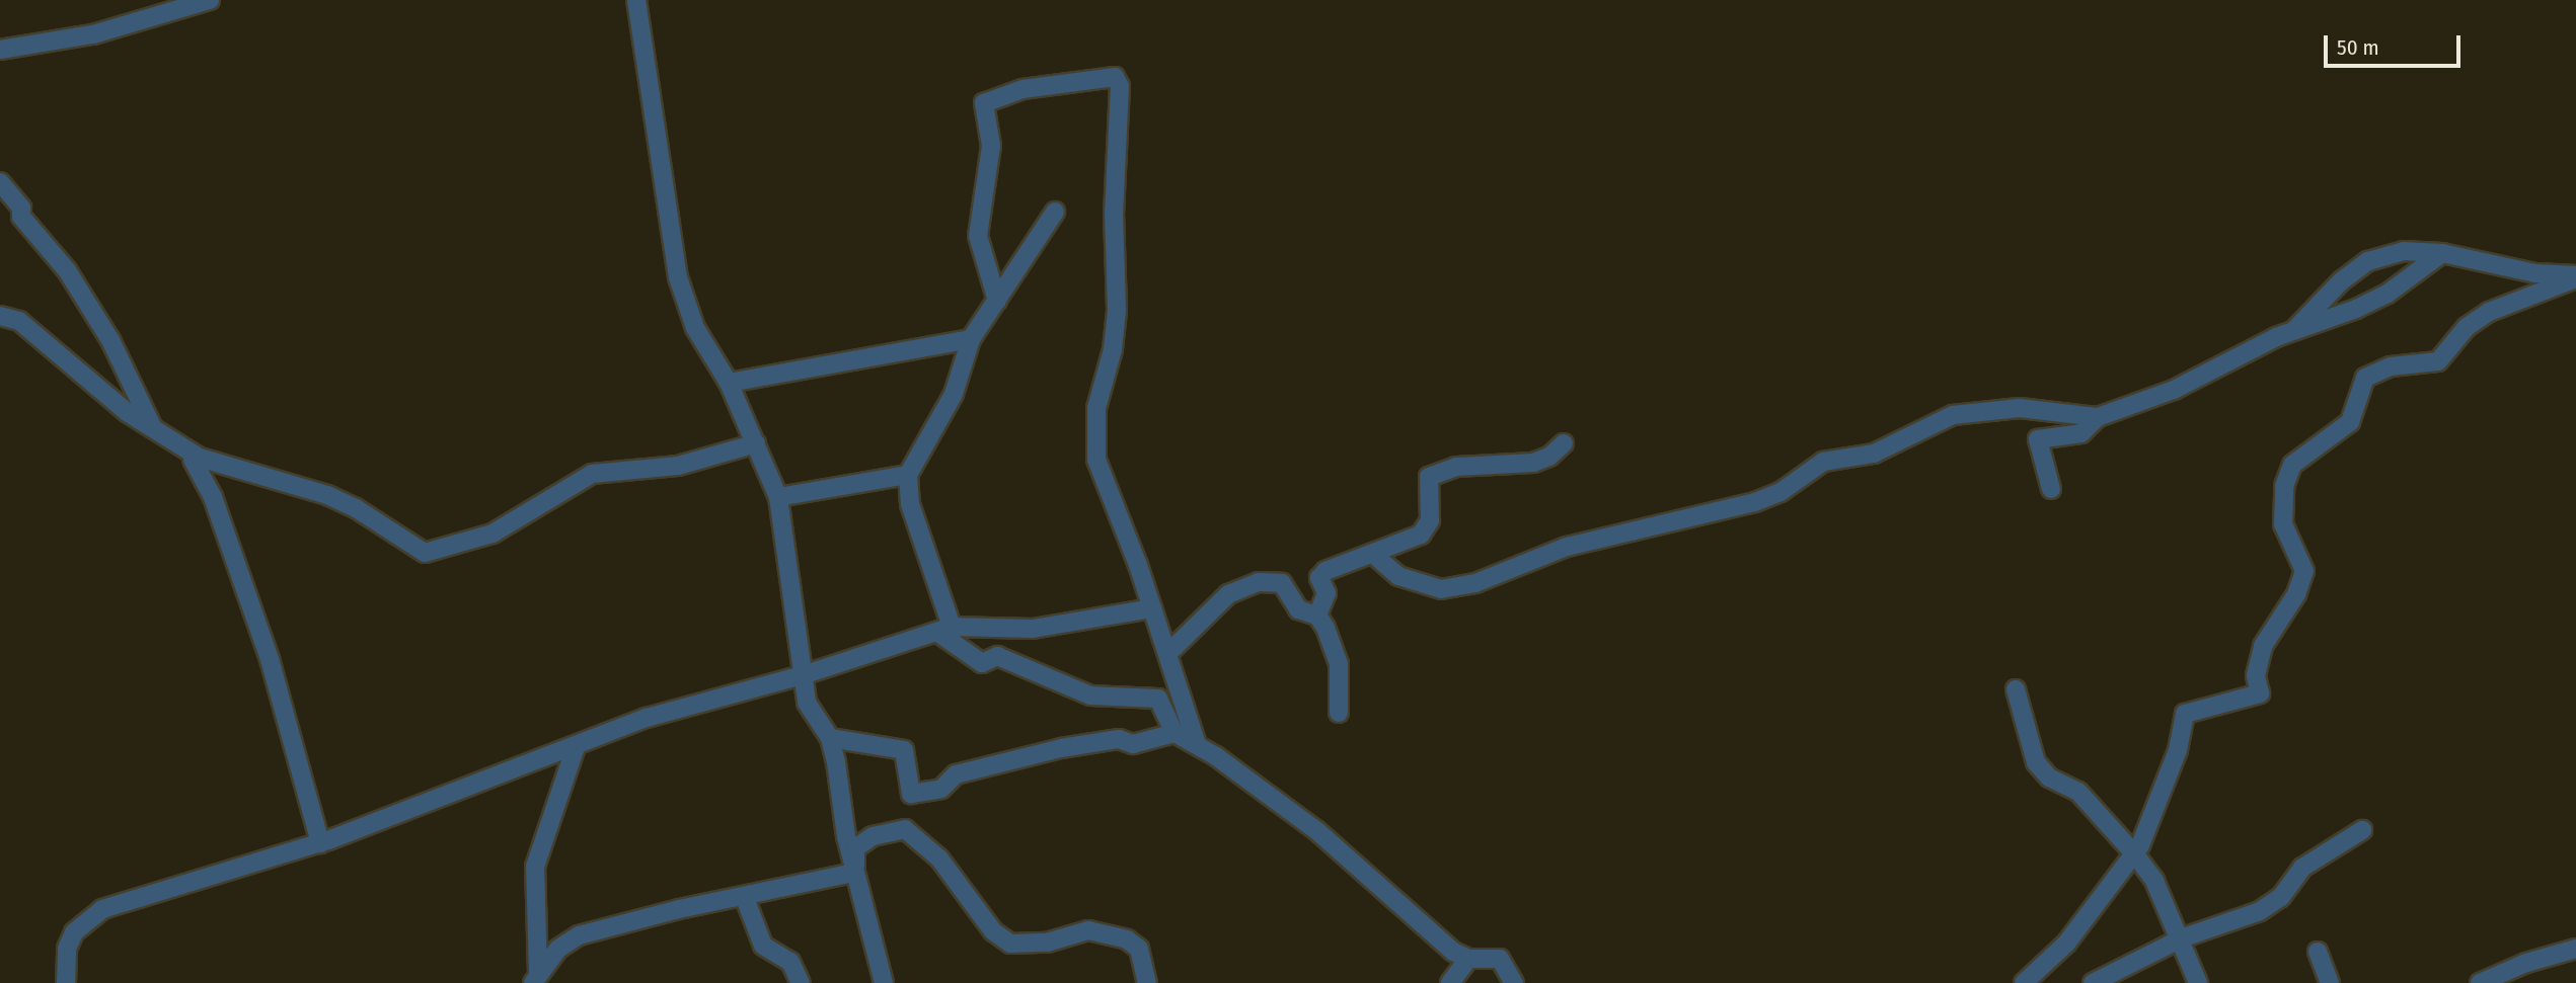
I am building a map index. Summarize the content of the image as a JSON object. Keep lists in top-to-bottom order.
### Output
{
  "scale_bar": "50 m"
}
